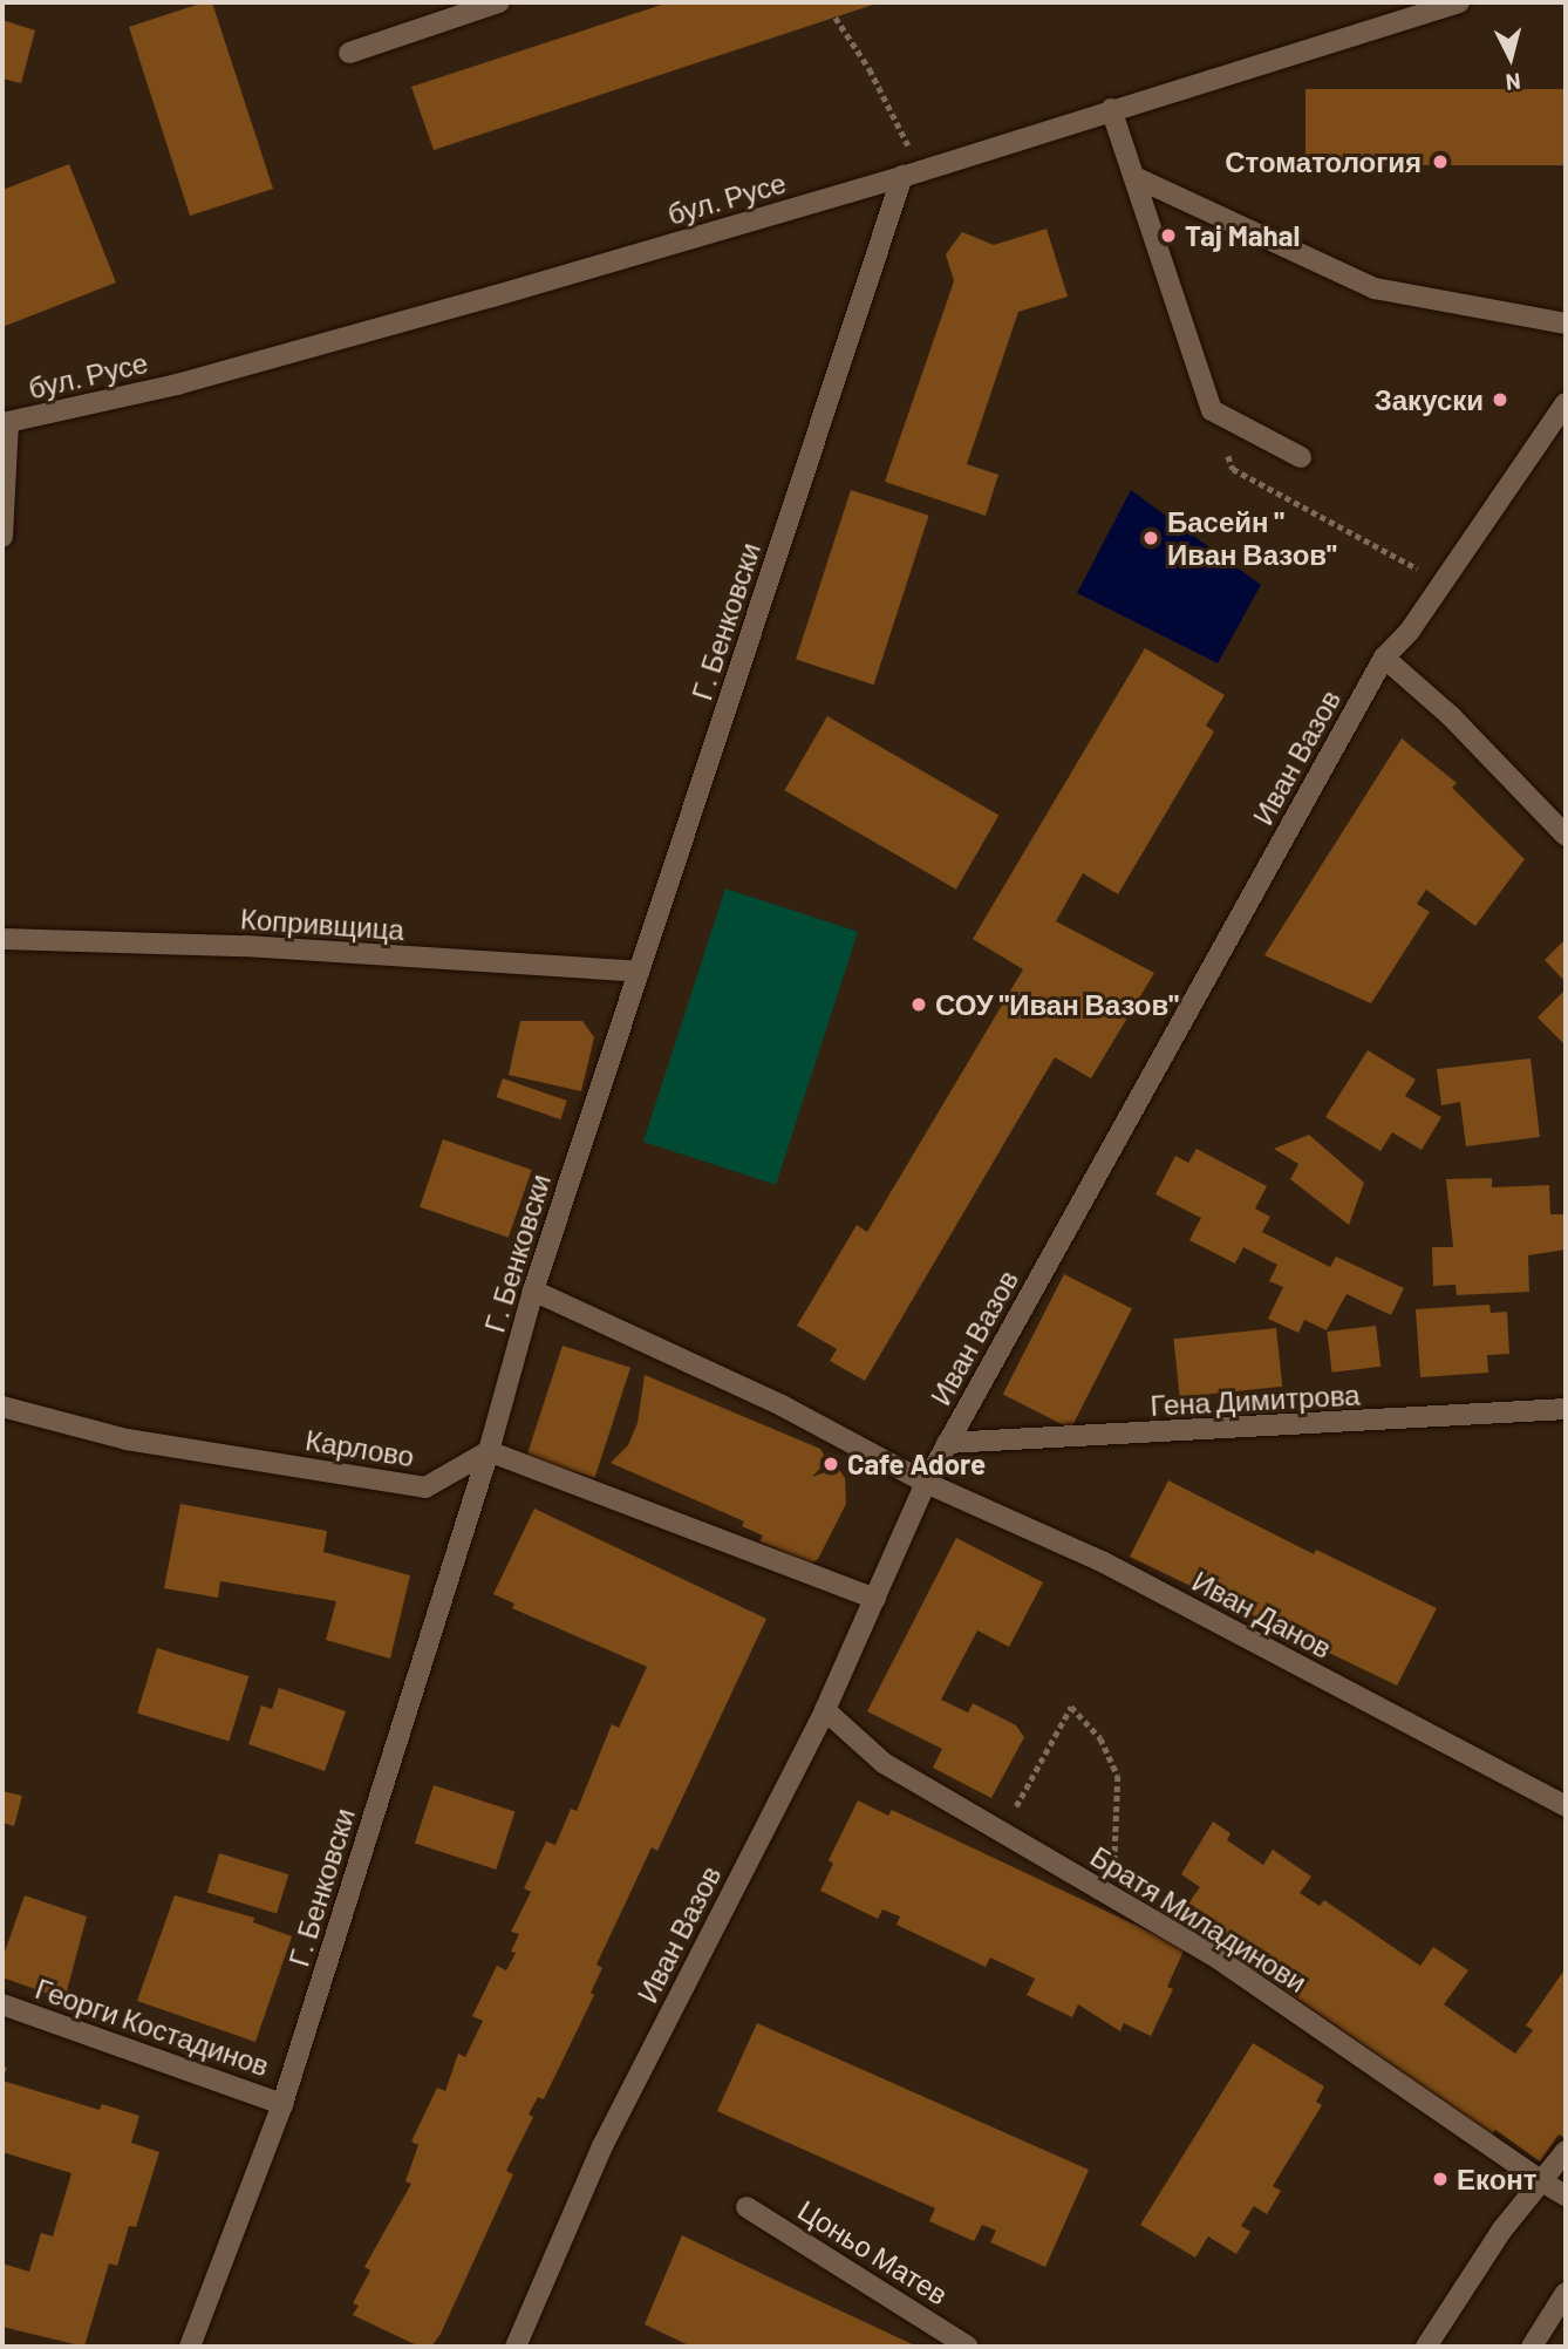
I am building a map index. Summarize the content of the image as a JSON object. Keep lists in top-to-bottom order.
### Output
{
  "streets": {
    "street": [
      "бул. Русе",
      "Г. Бенковски",
      "Иван Вазов",
      "Копривщица",
      "Гена Димитрова",
      "Карлово",
      "Иван Данов",
      "Братя Миладинови",
      "Георги Костадинов",
      "Цоньо Матев"
    ]
  },
  "crossings": [
    ["бул. Русе", "Г. Бенковски"],
    ["Г. Бенковски", "Копривщица"],
    ["Г. Бенковски", "Карлово"],
    ["Г. Бенковски", "Георги Костадинов"],
    ["Иван Вазов", "Гена Димитрова"],
    ["Иван Вазов", "Иван Данов"],
    ["Иван Вазов", "Братя Миладинови"]
  ],
  "places": [
    "Стоматология",
    "Taj Mahal",
    "Закуски",
    "Басейн \" Иван Вазов\"",
    "СОУ \"Иван Вазов\"",
    "Cafe Adore",
    "Еконт"
  ],
  "north": "bottom"
}
